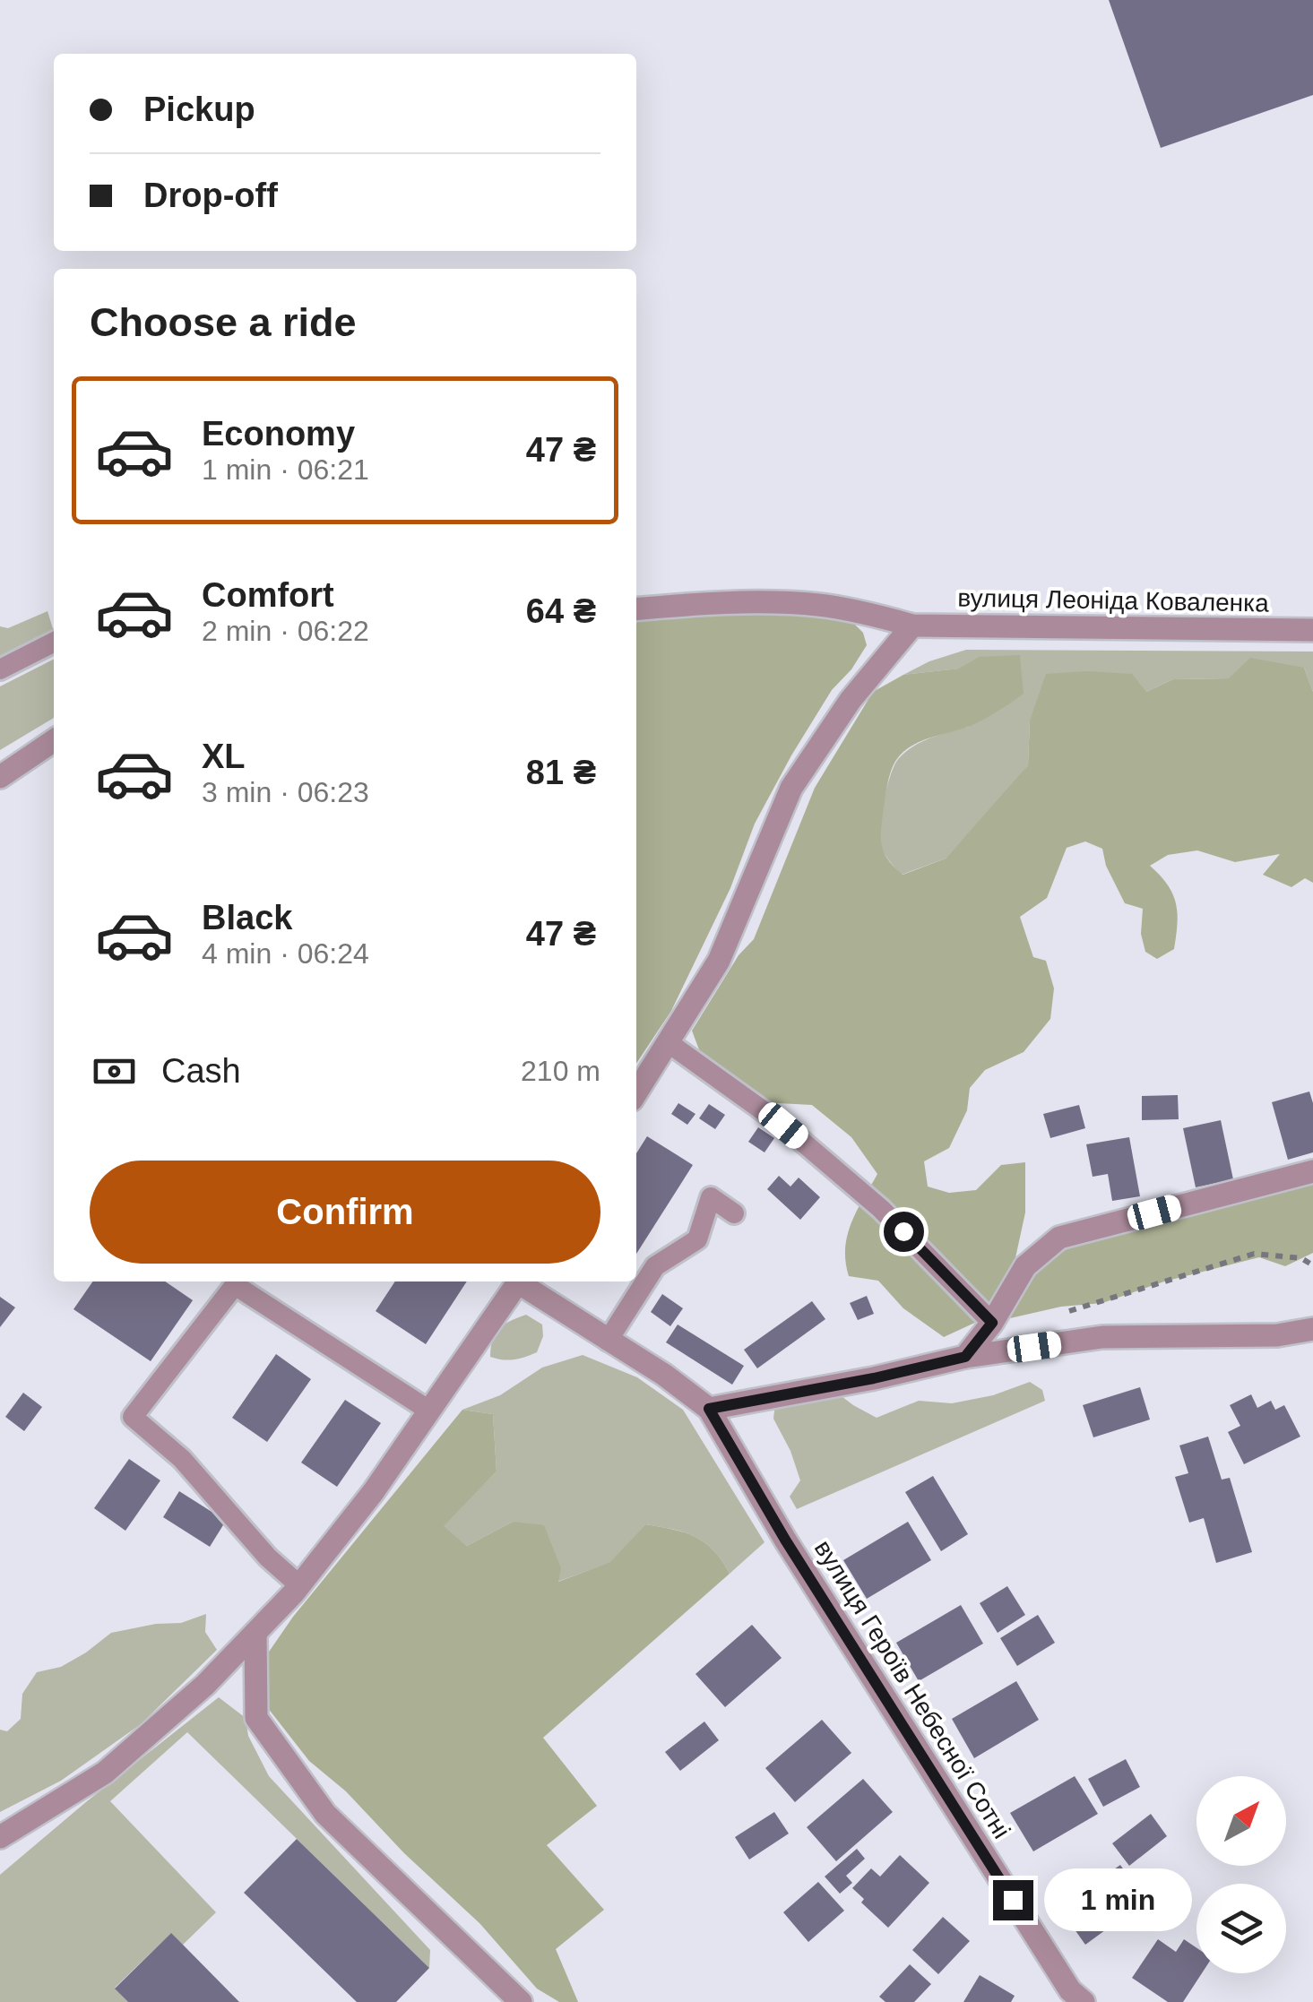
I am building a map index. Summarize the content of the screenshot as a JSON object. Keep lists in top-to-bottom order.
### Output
{
  "streets": {
    "street": ["вулиця Леоніда Коваленка", "вулиця Героїв Небесної Сотні"]
  },
  "north": "top right",
  "page": {
    "banner": ["Pickup", "Drop-off"],
    "heading": "Choose a ride",
    "list": [
      {
        "name": "Economy",
        "note": "1 min · 06:21",
        "value": "47 ₴"
      },
      {
        "name": "Comfort",
        "note": "2 min · 06:22",
        "value": "64 ₴"
      },
      {
        "name": "XL",
        "note": "3 min · 06:23",
        "value": "81 ₴"
      },
      {
        "name": "Black",
        "note": "4 min · 06:24",
        "value": "47 ₴"
      }
    ],
    "pay": ["Cash", "210 m"],
    "buttons": "Confirm",
    "bubble": "1 min"
  }
}
